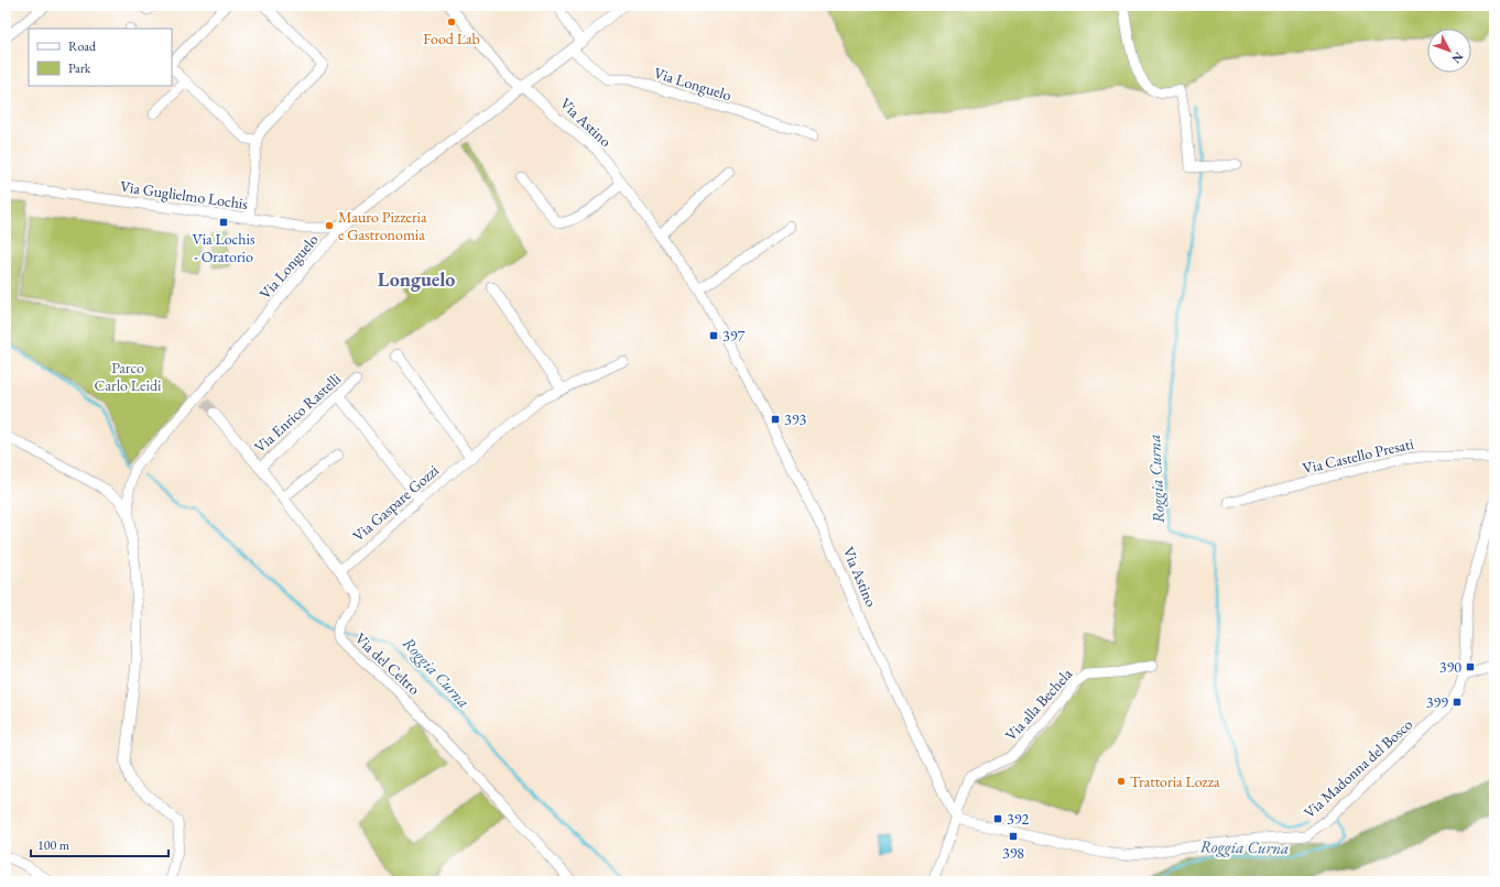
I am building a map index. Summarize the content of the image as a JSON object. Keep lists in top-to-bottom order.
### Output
{
  "streets": {
    "street": [
      "Via Longuelo",
      "Via Astino",
      "Via Guglielmo Lochis",
      "Via Enrico Rastelli",
      "Via Castello Presati",
      "Via Gaspare Gozzi",
      "Via del Celtro",
      "Via alla Bechela",
      "Via Madonna del Bosco"
    ]
  },
  "crossings": [
    ["Via Longuelo", "Via Astino"],
    ["Via Longuelo", "Via Guglielmo Lochis"],
    ["Via Astino", "Via alla Bechela"],
    ["Via Astino", "Via Madonna del Bosco"],
    ["Via Enrico Rastelli", "Via del Celtro"],
    ["Via Gaspare Gozzi", "Via del Celtro"],
    ["Via alla Bechela", "Via Madonna del Bosco"]
  ],
  "districts": ["Longuelo"],
  "water": ["Roggia Curna"],
  "parks": ["Parco Carlo Leidi"],
  "places": {
    "other": ["Food Lab", "Mauro Pizzeria e Gastronomia", "Trattoria Lozza"],
    "transit": [
      "Via Lochis - Oratorio",
      "397",
      "393",
      "390",
      "399",
      "392",
      "398"
    ]
  },
  "legend": ["Road", "Park"],
  "scale_bar": "100 m",
  "north": "bottom right"
}
